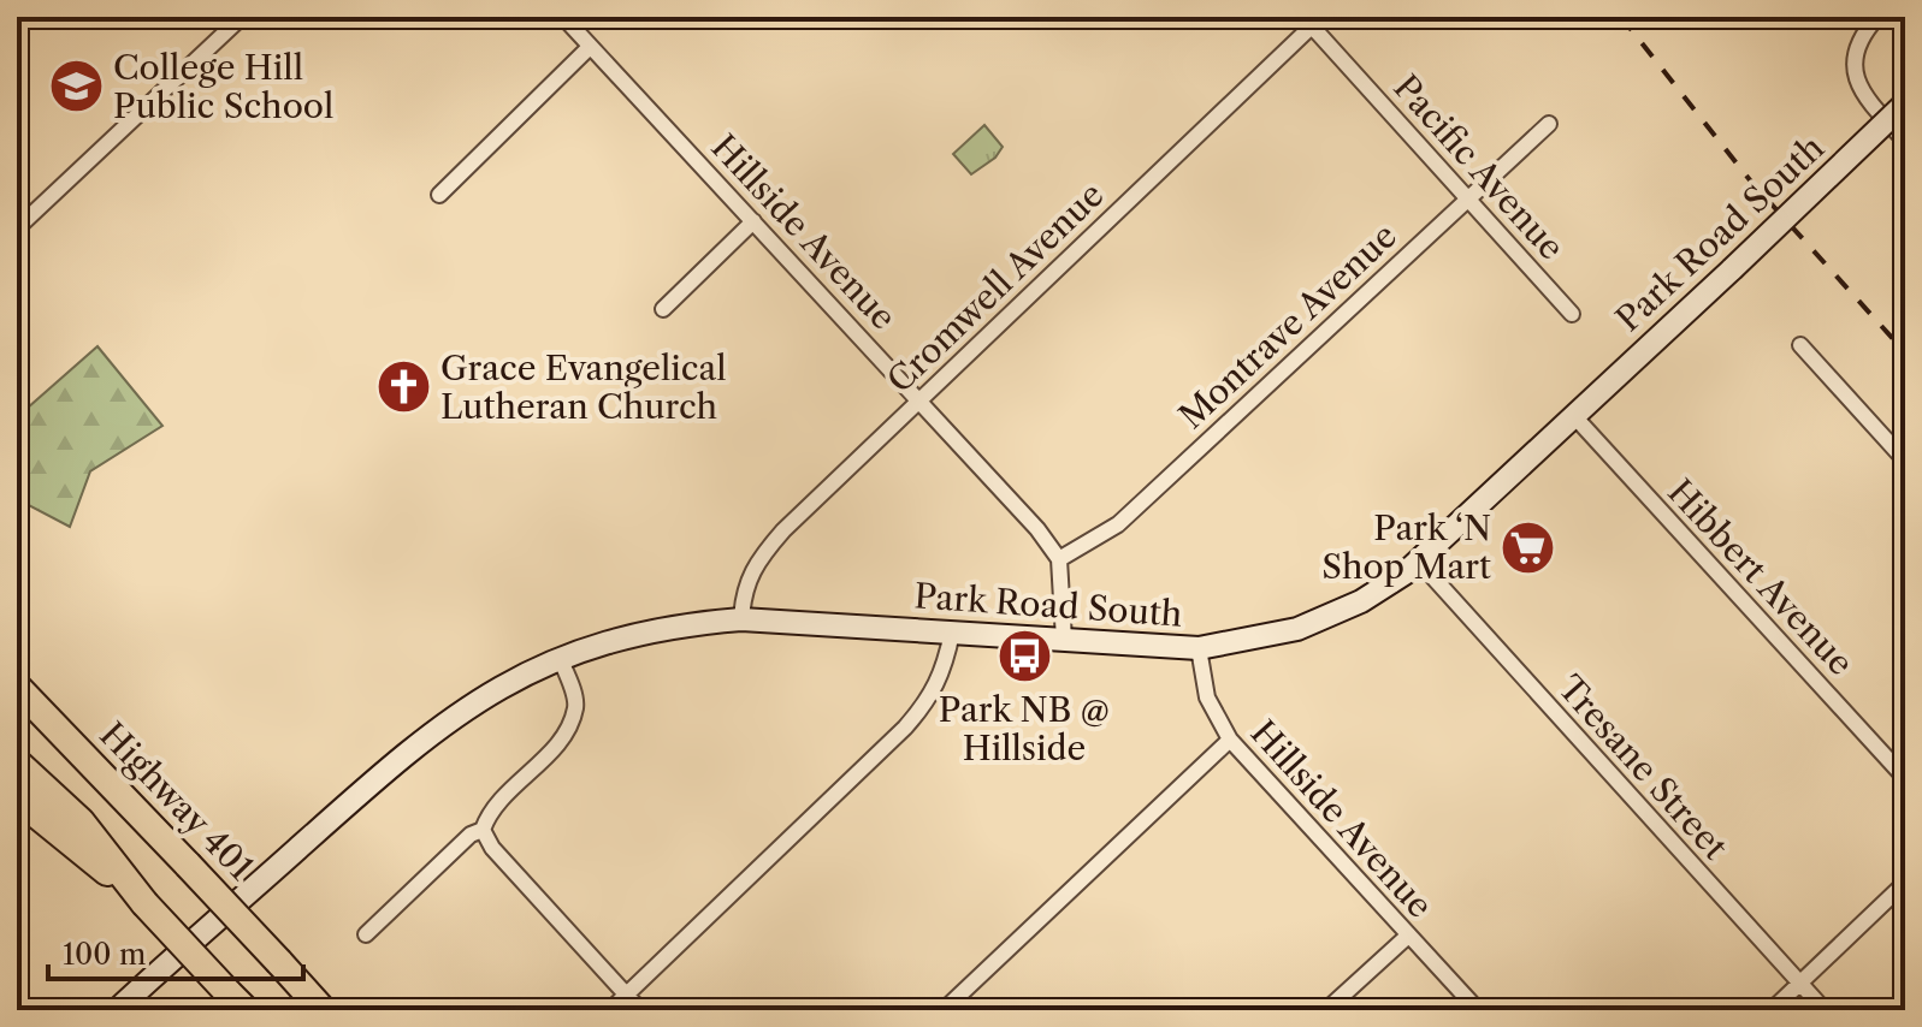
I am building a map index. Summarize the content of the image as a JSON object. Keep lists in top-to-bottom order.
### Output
{
  "streets": {
    "highway": ["Highway 401"],
    "main road": ["Park Road South"],
    "street": [
      "Pacific Avenue",
      "Hillside Avenue",
      "Cromwell Avenue",
      "Montrave Avenue",
      "Hibbert Avenue",
      "Tresane Street"
    ]
  },
  "crossings": [
    ["Pacific Avenue", "Cromwell Avenue"],
    ["Pacific Avenue", "Montrave Avenue"],
    ["Hillside Avenue", "Park Road South"],
    ["Hillside Avenue", "Cromwell Avenue"],
    ["Hillside Avenue", "Montrave Avenue"],
    ["Park Road South", "Cromwell Avenue"],
    ["Park Road South", "Hibbert Avenue"],
    ["Park Road South", "Tresane Street"]
  ],
  "places": {
    "school or university": ["College Hill Public School"],
    "church": ["Grace Evangelical Lutheran Church"],
    "supermarket": ["Park ‘N Shop Mart"],
    "bus stop": ["Park NB @ Hillside"]
  },
  "scale_bar": "100 m"
}
